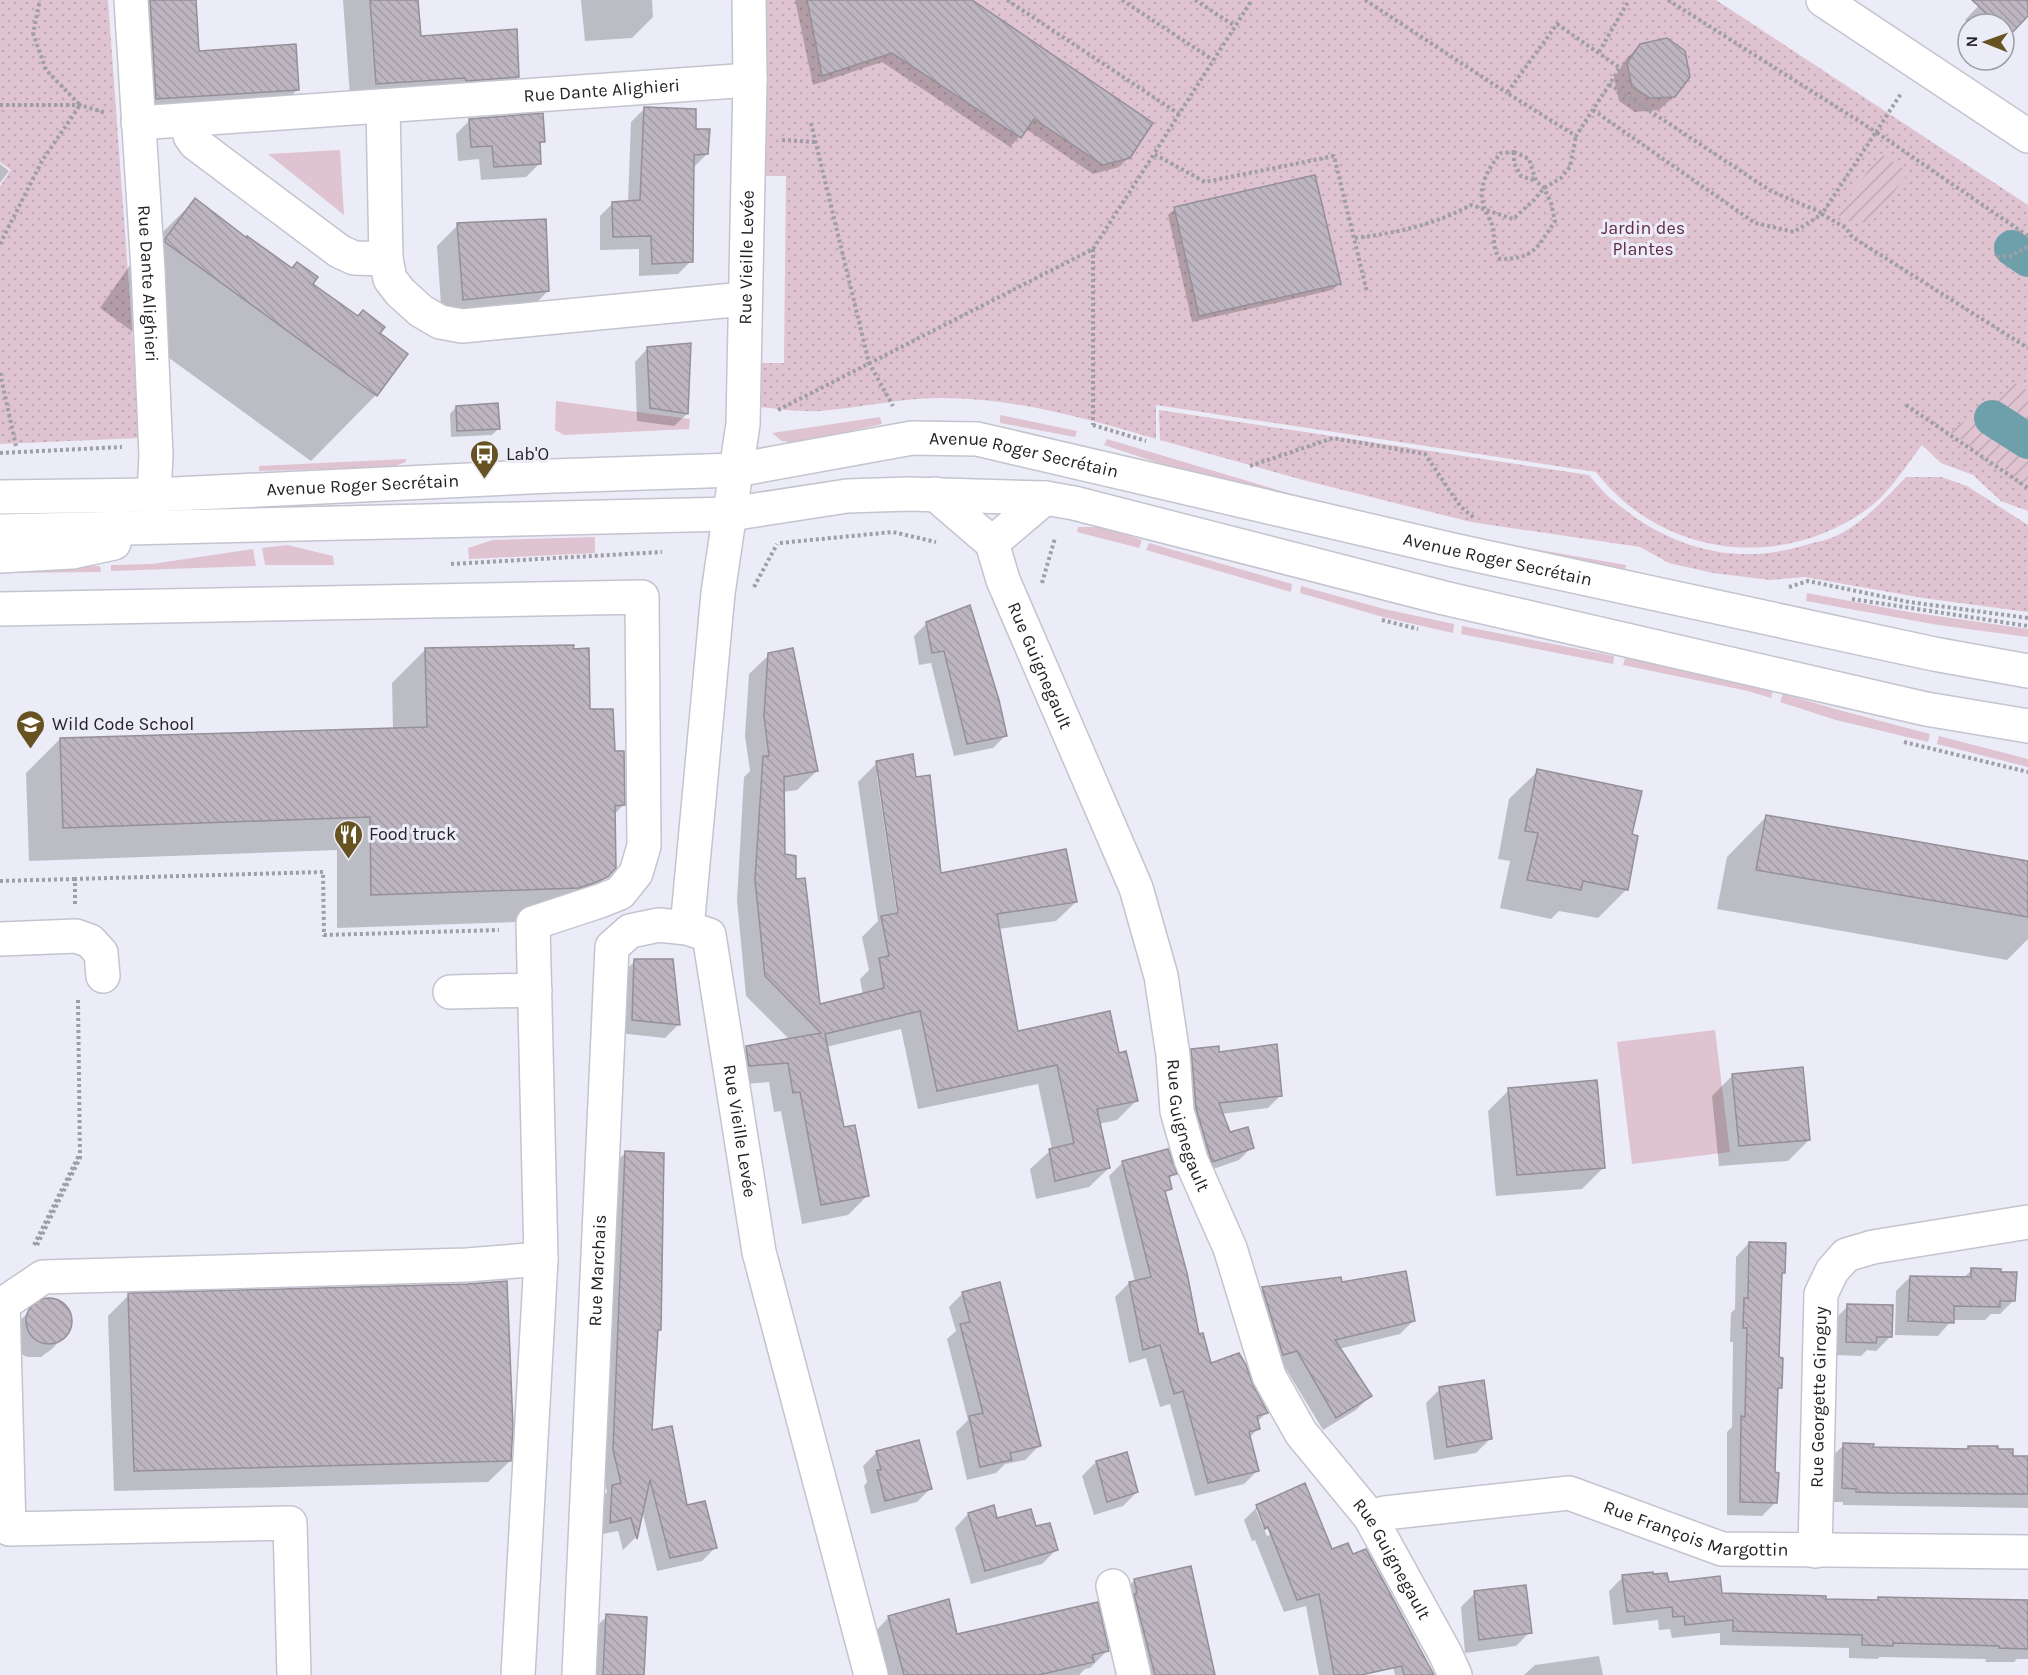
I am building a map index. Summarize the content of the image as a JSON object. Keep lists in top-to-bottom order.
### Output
{
  "streets": {
    "street": [
      "Rue Dante Alighieri",
      "Rue Vieille Levée",
      "Avenue Roger Secrétain",
      "Rue Guignegault",
      "Rue Marchais",
      "Rue Georgette Giroguy",
      "Rue François Margottin"
    ]
  },
  "crossings": [
    ["Rue Dante Alighieri", "Rue Vieille Levée"],
    ["Rue Dante Alighieri", "Avenue Roger Secrétain"],
    ["Rue Vieille Levée", "Avenue Roger Secrétain"],
    ["Rue Vieille Levée", "Rue Marchais"],
    ["Rue Guignegault", "Rue François Margottin"],
    ["Rue Georgette Giroguy", "Rue François Margottin"]
  ],
  "parks": ["Jardin des Plantes"],
  "places": {
    "bus stop": ["Lab'O"],
    "school or university": ["Wild Code School"],
    "restaurant": ["Food truck"]
  },
  "north": "left"
}
